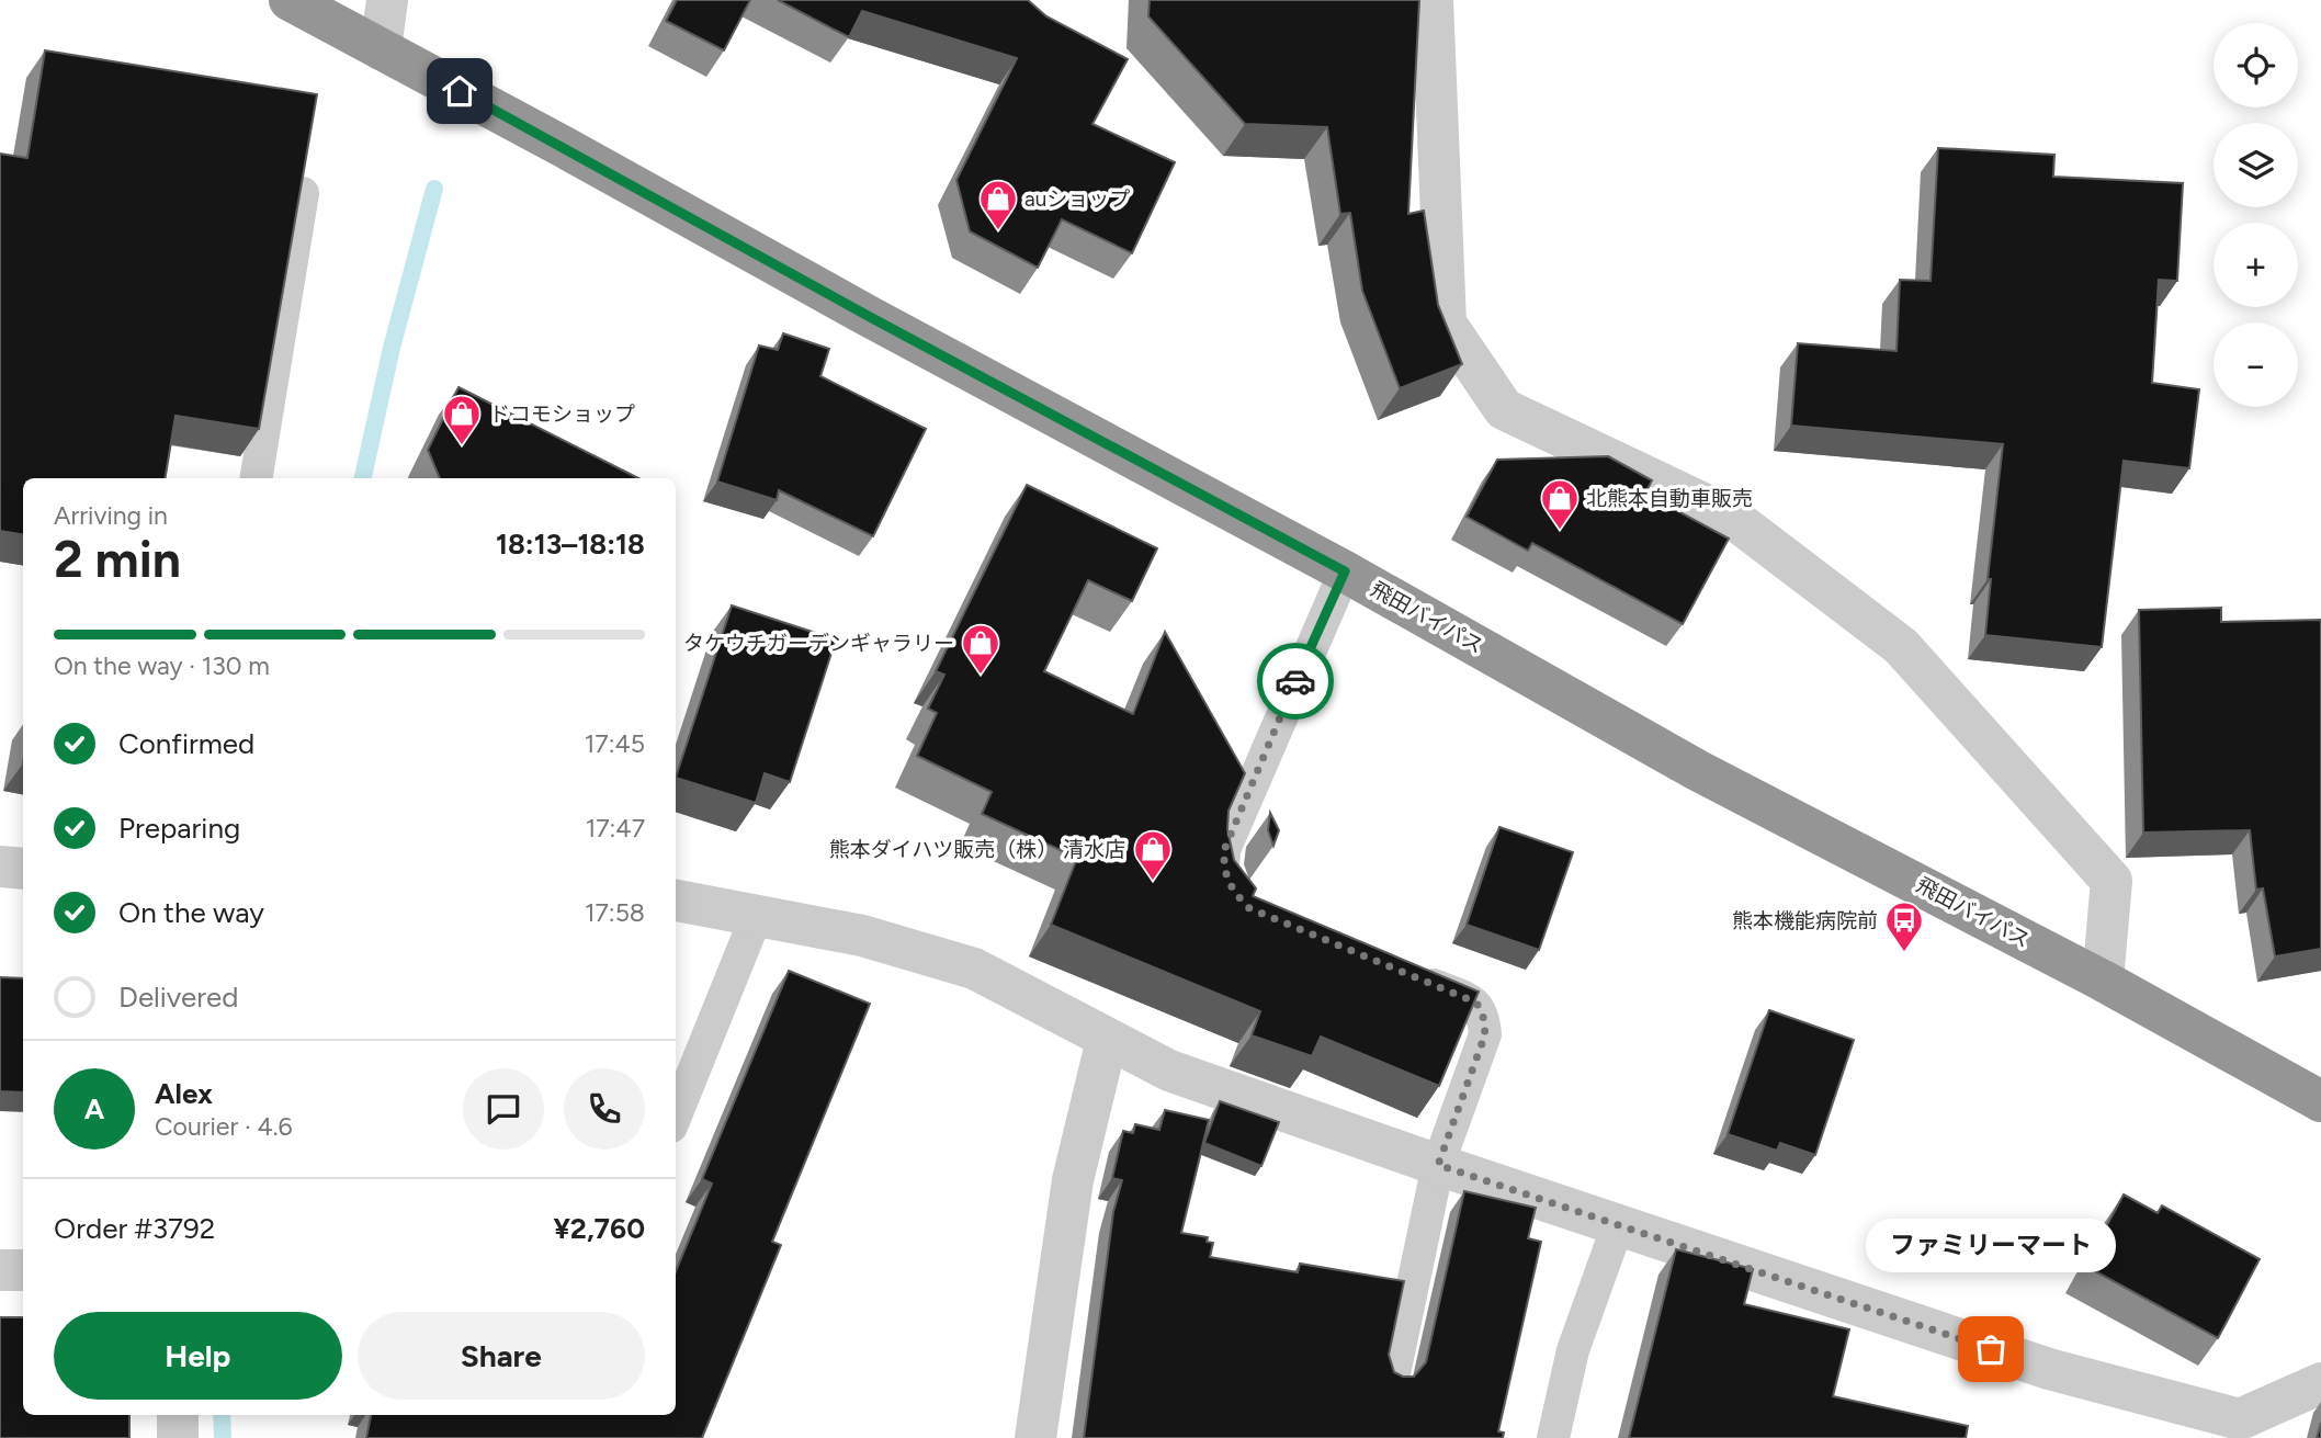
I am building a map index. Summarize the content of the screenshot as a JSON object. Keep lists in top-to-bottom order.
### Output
{
  "streets": {
    "highway": ["飛田バイパス"]
  },
  "places": {
    "shop": [
      "auショップ",
      "ドコモショップ",
      "北熊本自動車販売",
      "タケウチガーデンギャラリー",
      "熊本ダイハツ販売（株） 清水店"
    ],
    "bus stop": ["熊本機能病院前"],
    "other": ["ファミリーマート"]
  },
  "page": {
    "map_buttons": ["+", "−"],
    "heading": ["2 min", "Arriving in", "18:13–18:18"],
    "panel": [
      "Alex",
      "Courier · 4.6",
      "Order #3792",
      "¥2,760"
    ],
    "bar": "On the way · 130 m",
    "list": [
      ["Confirmed", "17:45"],
      ["Preparing", "17:47"],
      ["On the way", "17:58"],
      "Delivered"
    ],
    "round": "A",
    "bubble": "ファミリーマート",
    "buttons": ["Help", "Share"]
  }
}
